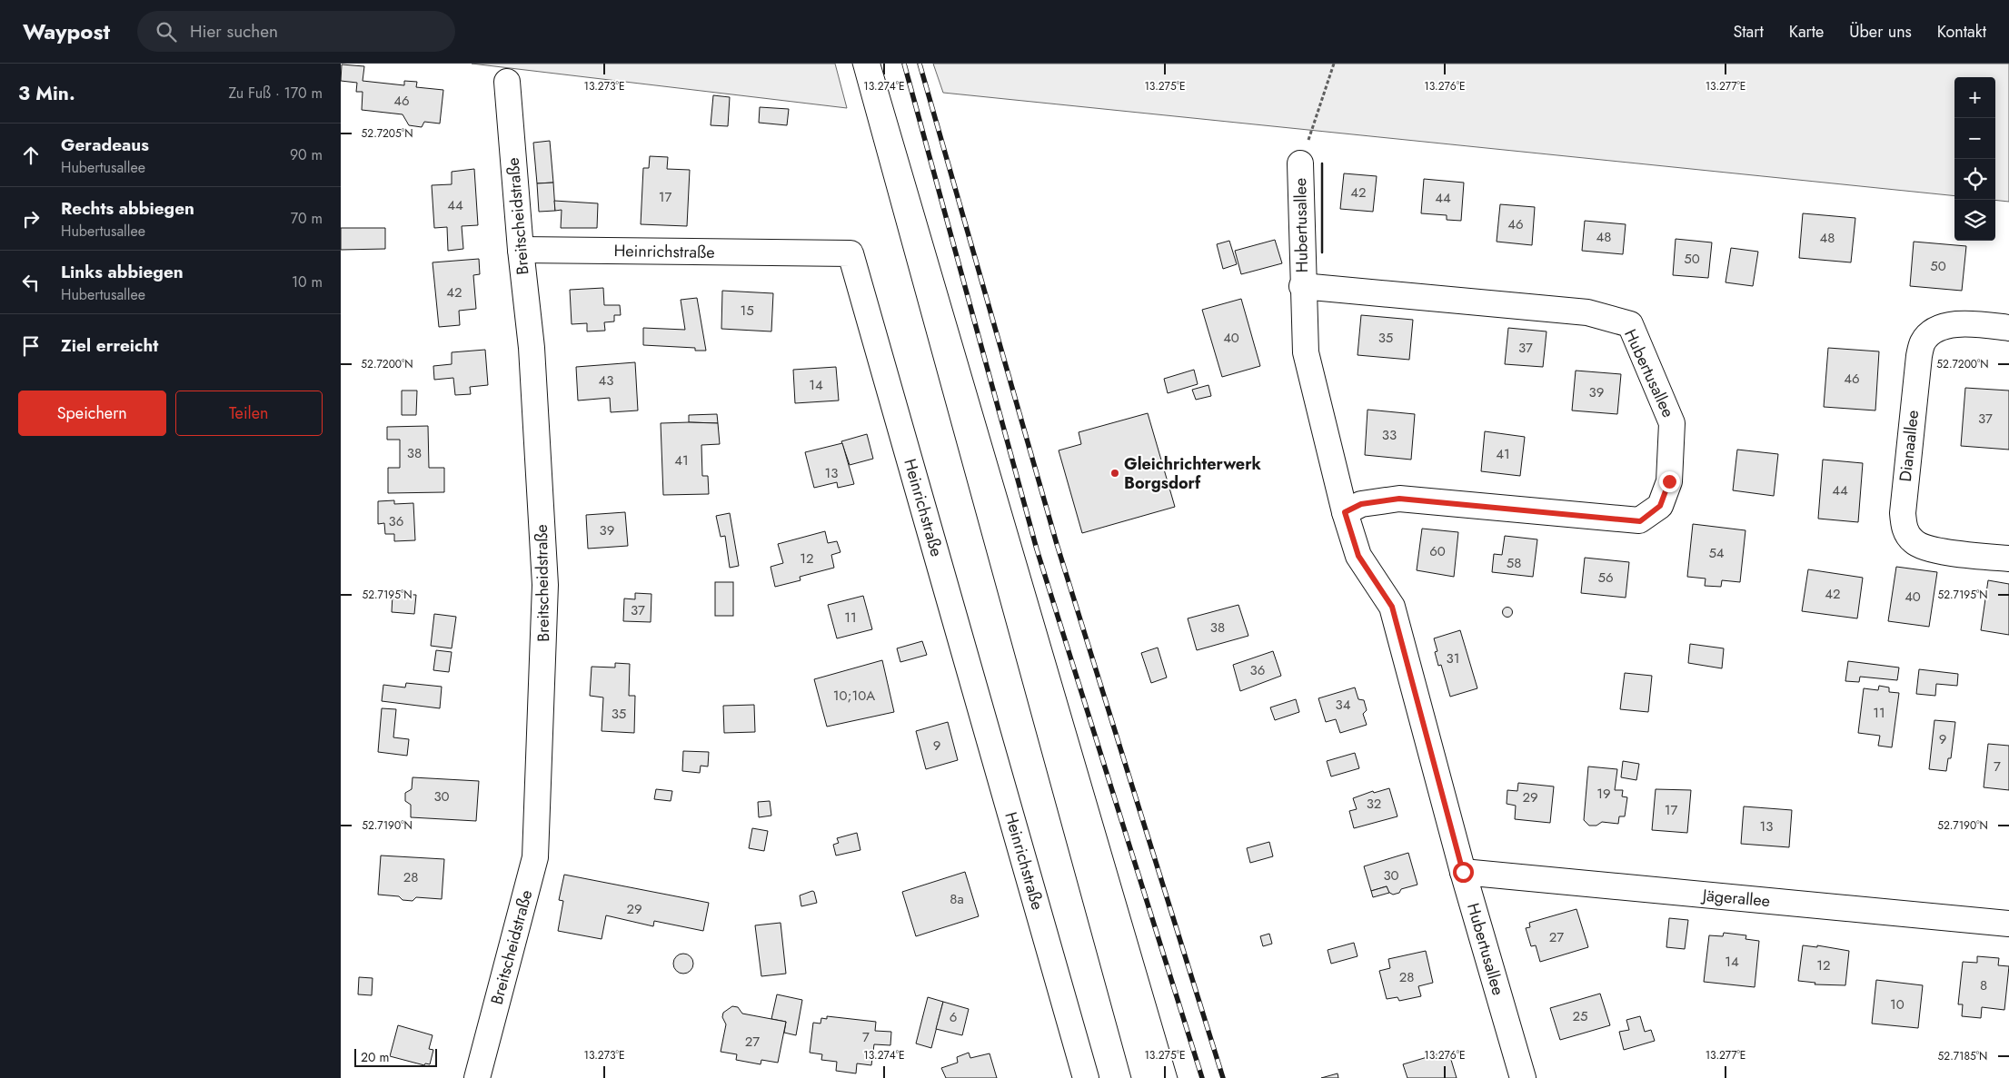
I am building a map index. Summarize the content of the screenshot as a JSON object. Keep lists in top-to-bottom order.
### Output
{
  "streets": {
    "street": [
      "Breitscheidstraße",
      "Hubertusallee",
      "Heinrichstraße",
      "Dianaallee",
      "Jägerallee"
    ]
  },
  "crossings": [
    ["Breitscheidstraße", "Heinrichstraße"],
    ["Hubertusallee", "Jägerallee"]
  ],
  "places": ["Gleichrichterwerk Borgsdorf"],
  "house_numbers": [
    "46",
    "42",
    "17",
    "44",
    "44",
    "46",
    "48",
    "48",
    "50",
    "50",
    "42",
    "15",
    "40",
    "35",
    "37",
    "46",
    "43",
    "14",
    "39",
    "37",
    "33",
    "38",
    "41",
    "41",
    "13",
    "44",
    "36",
    "39",
    "60",
    "54",
    "12",
    "58",
    "56",
    "42",
    "40",
    "37",
    "11",
    "38",
    "31",
    "36",
    "10;10A",
    "34",
    "11",
    "35",
    "9",
    "9",
    "7",
    "19",
    "30",
    "29",
    "32",
    "17",
    "13",
    "30",
    "28",
    "8a",
    "29",
    "27",
    "14",
    "12",
    "28",
    "8",
    "10",
    "25",
    "6",
    "7",
    "27"
  ],
  "scale_bar": "20 m",
  "page": {
    "header": "Waypost",
    "search": "Hier suchen",
    "nav": [
      "Start",
      "Karte",
      "Über uns",
      "Kontakt"
    ],
    "heading": ["3 Min.", "Zu Fuß · 170 m"],
    "map_buttons": ["+", "−"],
    "list": [
      ["Geradeaus", "Hubertusallee", "90 m"],
      ["Rechts abbiegen", "Hubertusallee", "70 m"],
      ["Links abbiegen", "Hubertusallee", "10 m"],
      "Ziel erreicht"
    ],
    "buttons": ["Speichern", "Teilen"],
    "scale": "20 m"
  },
  "coordinates": [
    "13.273°E",
    "13.274°E",
    "13.275°E",
    "13.276°E",
    "13.277°E",
    "52.7205°N",
    "52.7200°N",
    "52.7195°N",
    "52.7190°N",
    "52.7185°N"
  ]
}
